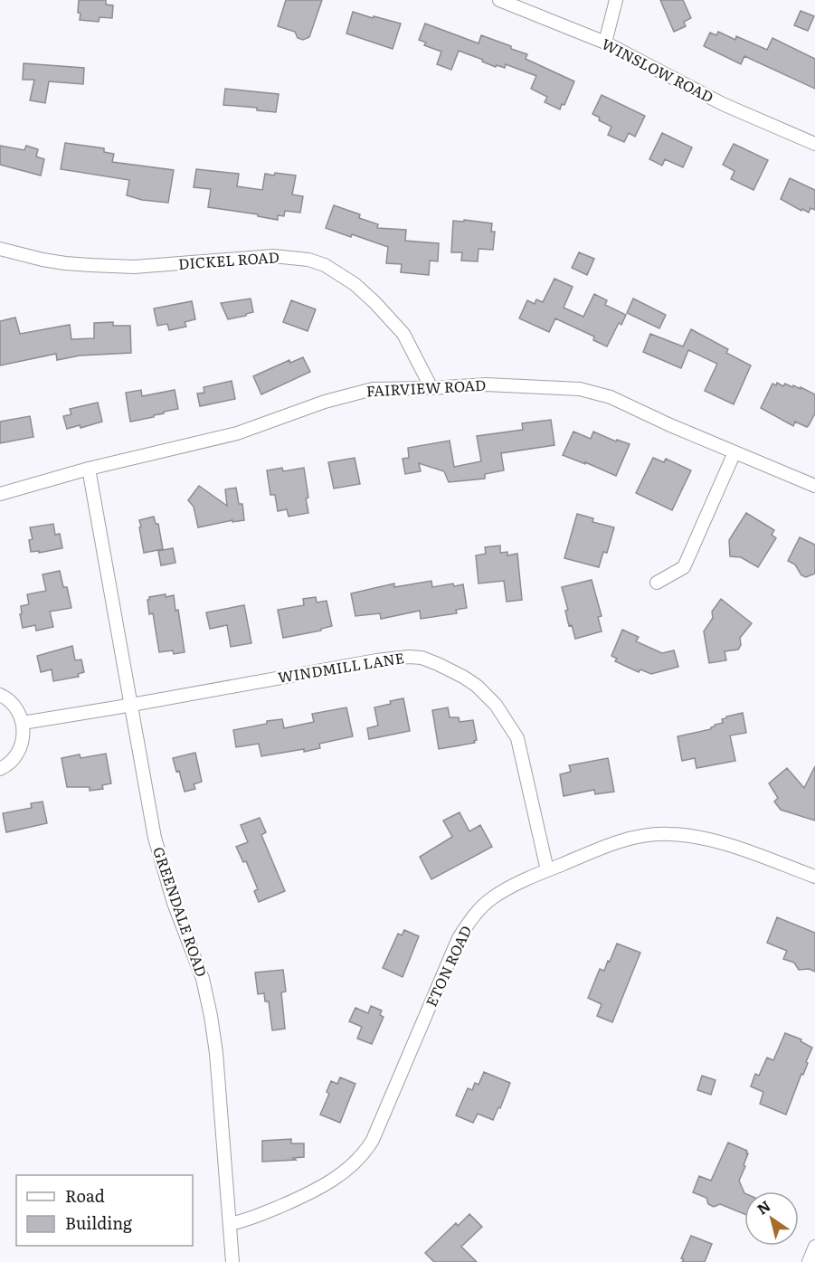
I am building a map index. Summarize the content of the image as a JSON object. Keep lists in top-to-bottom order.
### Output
{
  "streets": {
    "street": [
      "WINSLOW ROAD",
      "DICKEL ROAD",
      "FAIRVIEW ROAD",
      "WINDMILL LANE",
      "GREENDALE ROAD",
      "ETON ROAD"
    ]
  },
  "crossings": [
    ["DICKEL ROAD", "FAIRVIEW ROAD"],
    ["FAIRVIEW ROAD", "GREENDALE ROAD"],
    ["WINDMILL LANE", "GREENDALE ROAD"],
    ["WINDMILL LANE", "ETON ROAD"],
    ["GREENDALE ROAD", "ETON ROAD"]
  ],
  "legend": ["Road", "Building"],
  "north": "top left"
}
